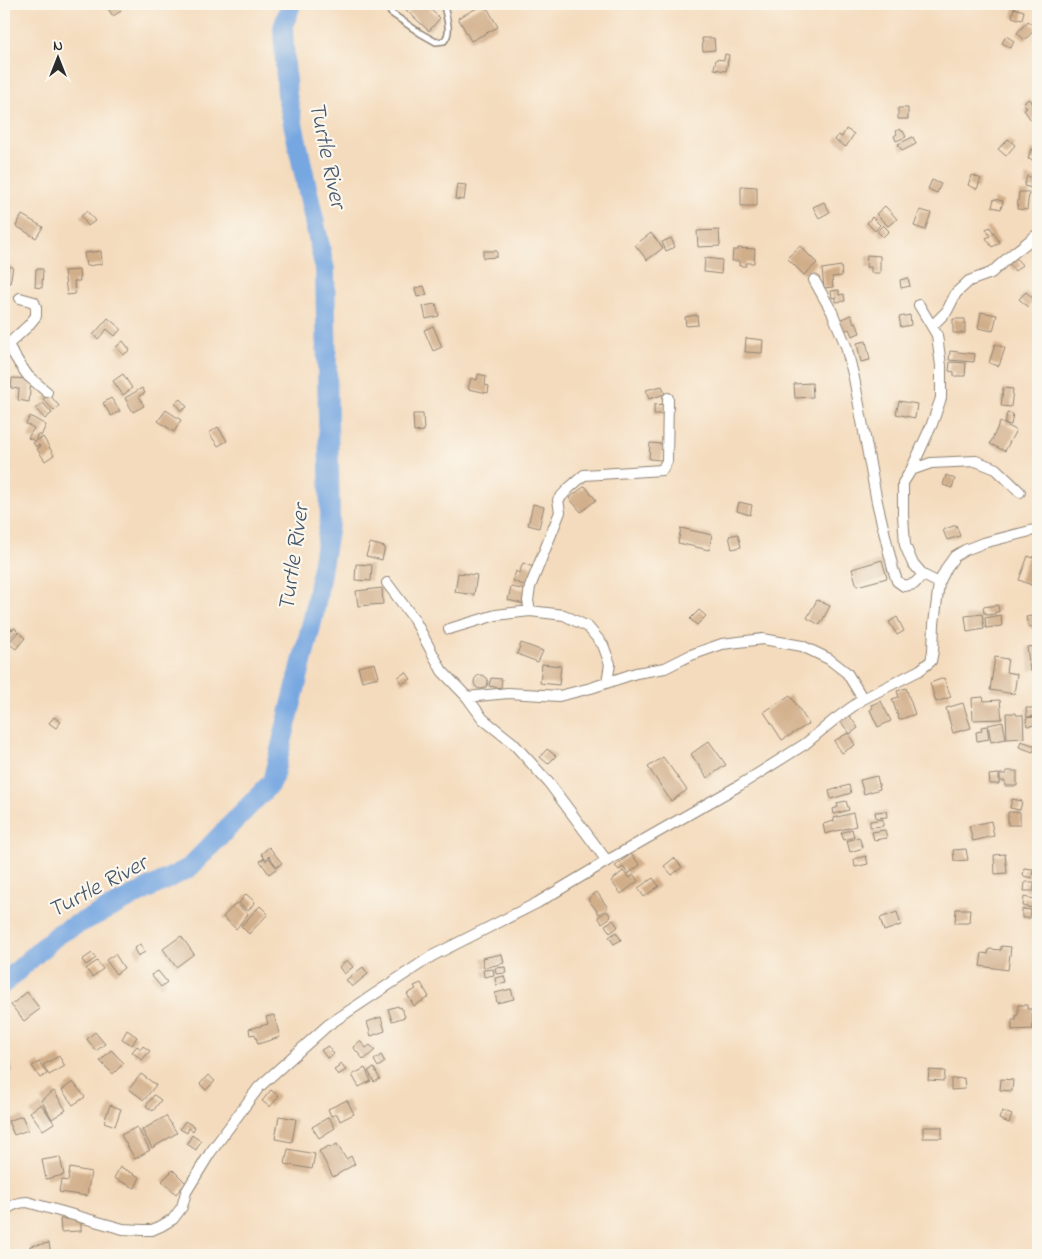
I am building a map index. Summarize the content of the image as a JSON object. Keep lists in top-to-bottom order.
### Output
{
  "water": ["Turtle River"],
  "north": "top"
}
